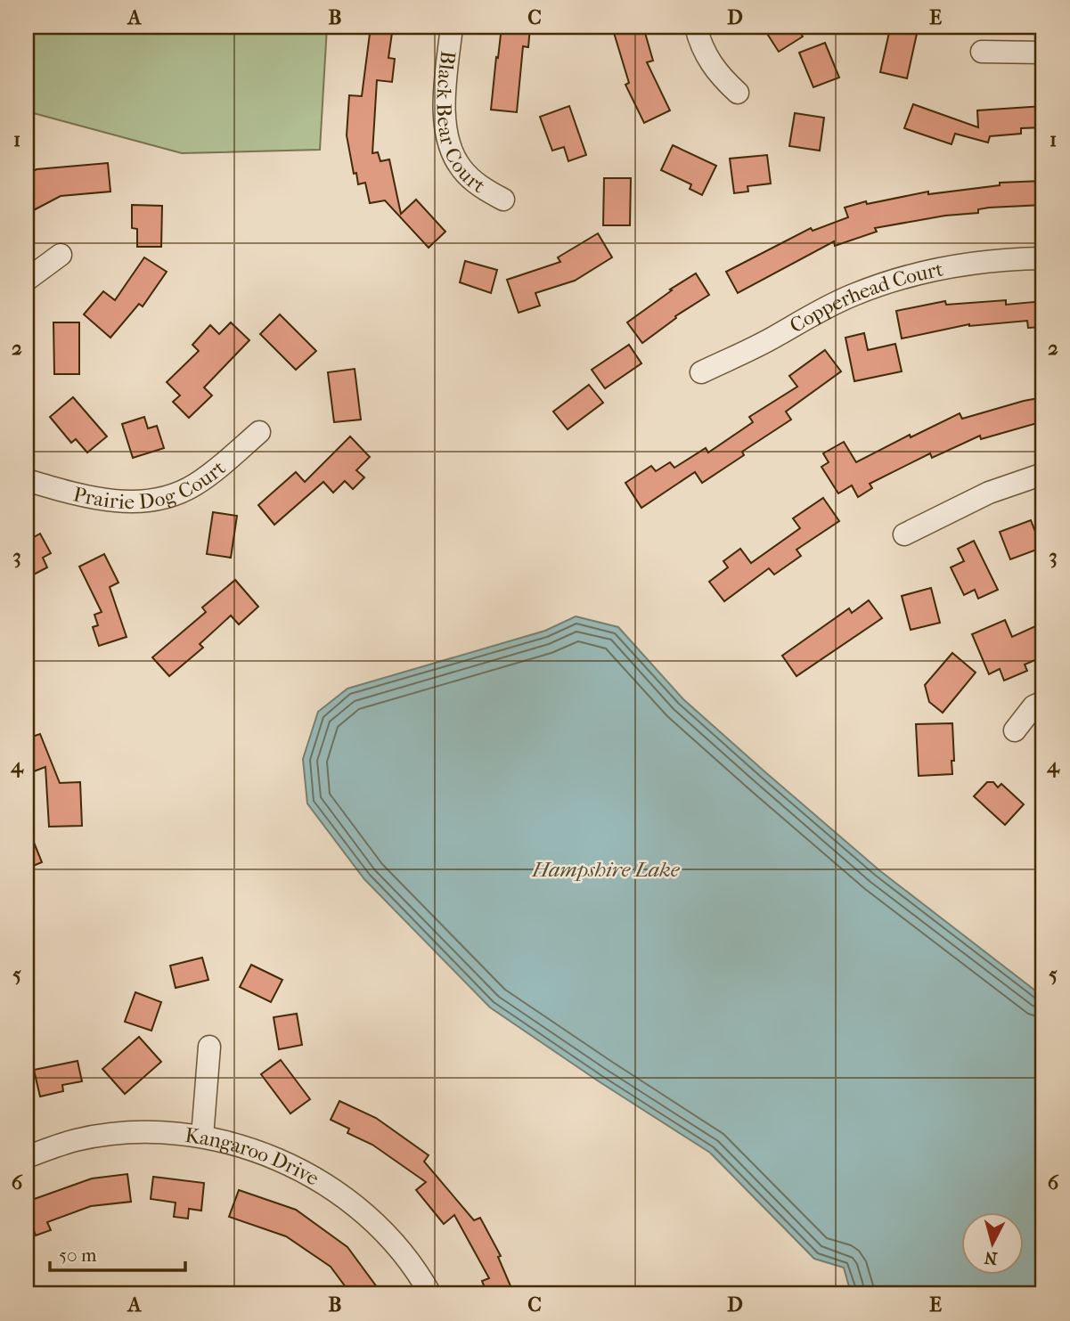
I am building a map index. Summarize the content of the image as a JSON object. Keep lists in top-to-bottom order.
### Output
{
  "streets": {
    "street": [
      "Black Bear Court",
      "Copperhead Court",
      "Prairie Dog Court",
      "Kangaroo Drive"
    ]
  },
  "water": ["Hampshire Lake"],
  "scale_bar": "50 m",
  "north": "bottom",
  "grid": {
    "columns": [
      "A",
      "B",
      "C",
      "D",
      "E"
    ],
    "rows": [
      "1",
      "2",
      "3",
      "4",
      "5",
      "6"
    ]
  }
}
